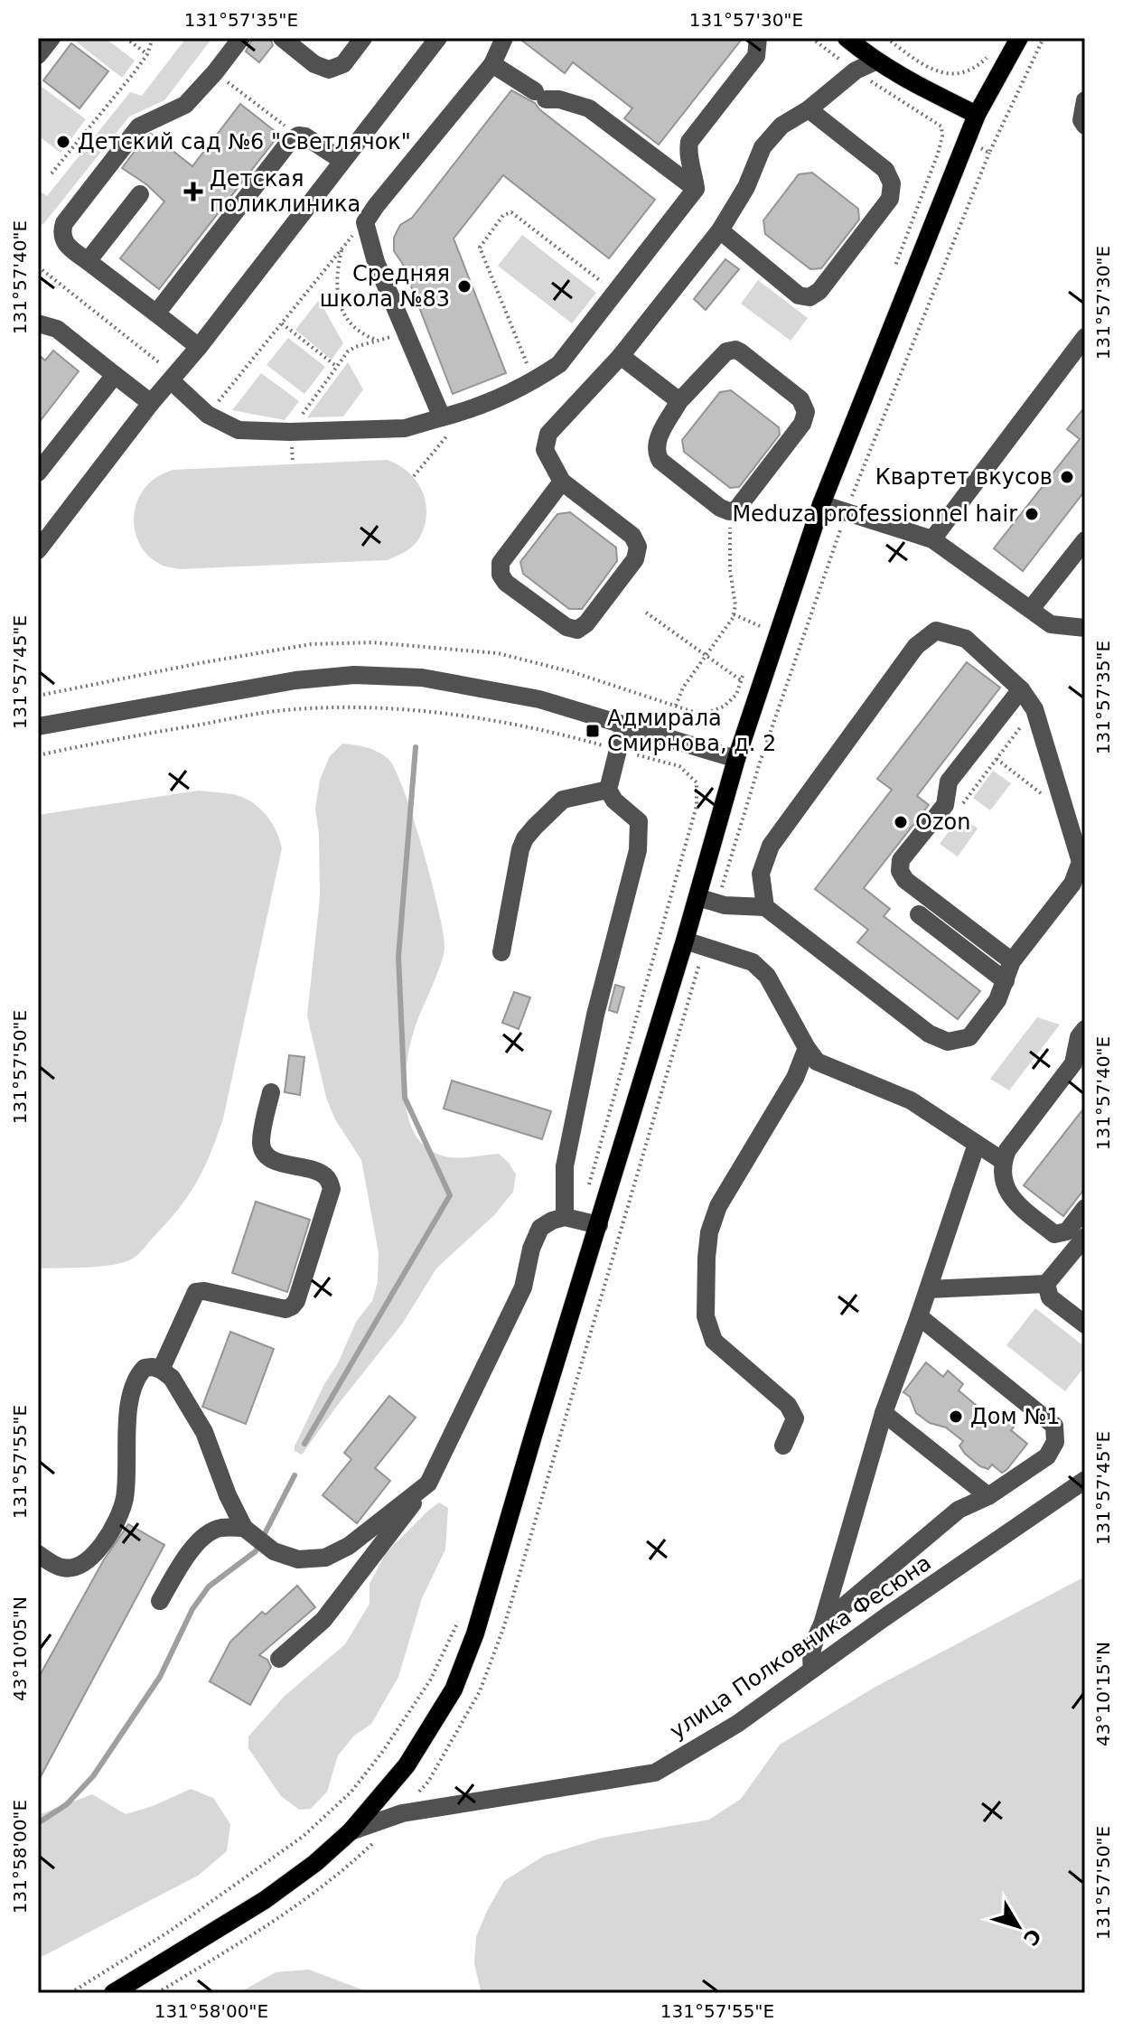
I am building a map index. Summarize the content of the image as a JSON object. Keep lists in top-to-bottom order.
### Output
{
  "streets": {
    "street": ["улица Полковника Фесюна"]
  },
  "places": {
    "other": [
      "Детский сад №6 \"Светлячок\"",
      "Средняя школа №83",
      "Квартет вкусов",
      "Meduza professionnel hair",
      "Ozon",
      "Дом №1"
    ],
    "health": ["Детская поликлиника"],
    "transit": ["Адмирала Смирнова, д. 2"]
  },
  "north": "bottom right",
  "coordinates": [
    "131°57'35\"E",
    "131°57'30\"E",
    "131°57'40\"E",
    "131°57'45\"E",
    "131°57'50\"E",
    "131°57'55\"E",
    "43°10'05\"N",
    "43°10'15\"N",
    "131°58'00\"E"
  ]
}
